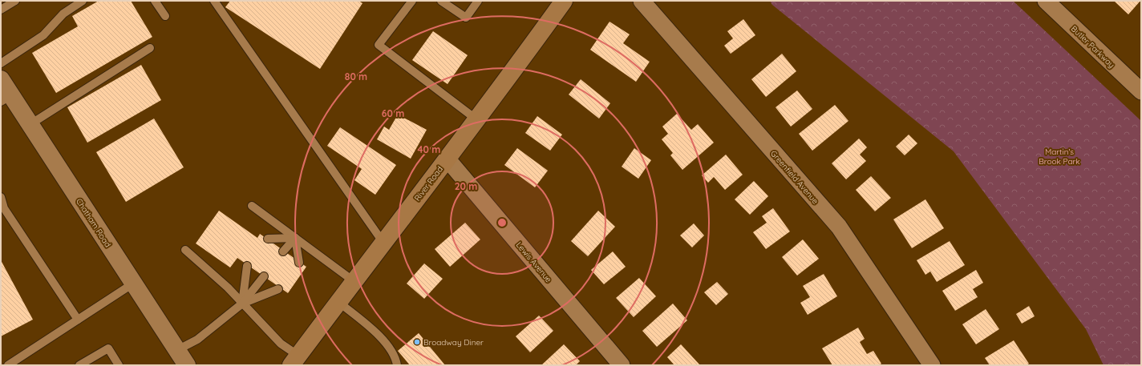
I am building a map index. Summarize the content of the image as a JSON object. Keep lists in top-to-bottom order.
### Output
{
  "streets": {
    "main road": ["River Road"],
    "street": [
      "Butler Parkway",
      "Greenfield Avenue",
      "Chatham Road",
      "Lewis Avenue"
    ]
  },
  "crossings": [
    ["River Road", "Lewis Avenue"]
  ],
  "parks": ["Martin's Brook Park"],
  "places": ["Broadway Diner"],
  "rings": [
    "80 m",
    "60 m",
    "40 m",
    "20 m"
  ]
}
